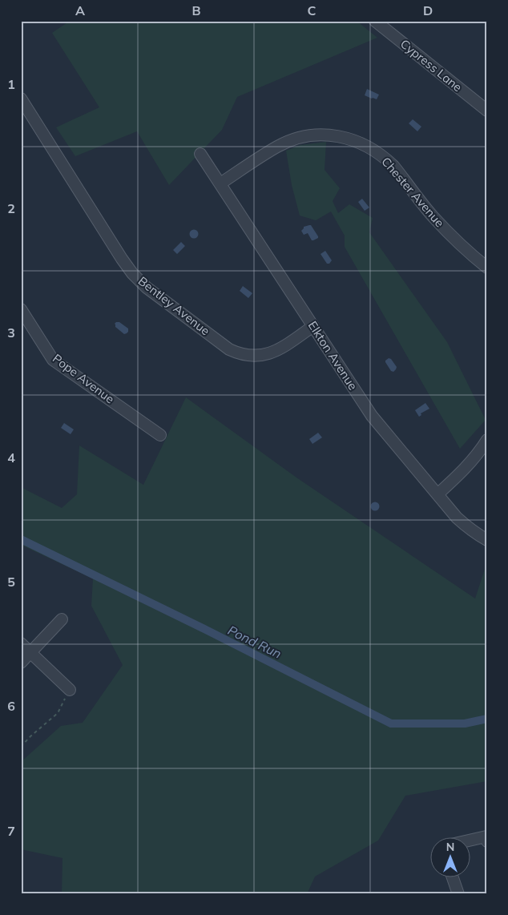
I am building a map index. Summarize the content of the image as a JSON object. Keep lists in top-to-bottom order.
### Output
{
  "streets": {
    "street": [
      "Cypress Lane",
      "Chester Avenue",
      "Bentley Avenue",
      "Elkton Avenue",
      "Pope Avenue"
    ]
  },
  "crossings": [
    ["Chester Avenue", "Elkton Avenue"],
    ["Bentley Avenue", "Elkton Avenue"]
  ],
  "water": ["Pond Run"],
  "north": "top",
  "grid": {
    "columns": [
      "A",
      "B",
      "C",
      "D"
    ],
    "rows": [
      "1",
      "2",
      "3",
      "4",
      "5",
      "6",
      "7"
    ]
  }
}
